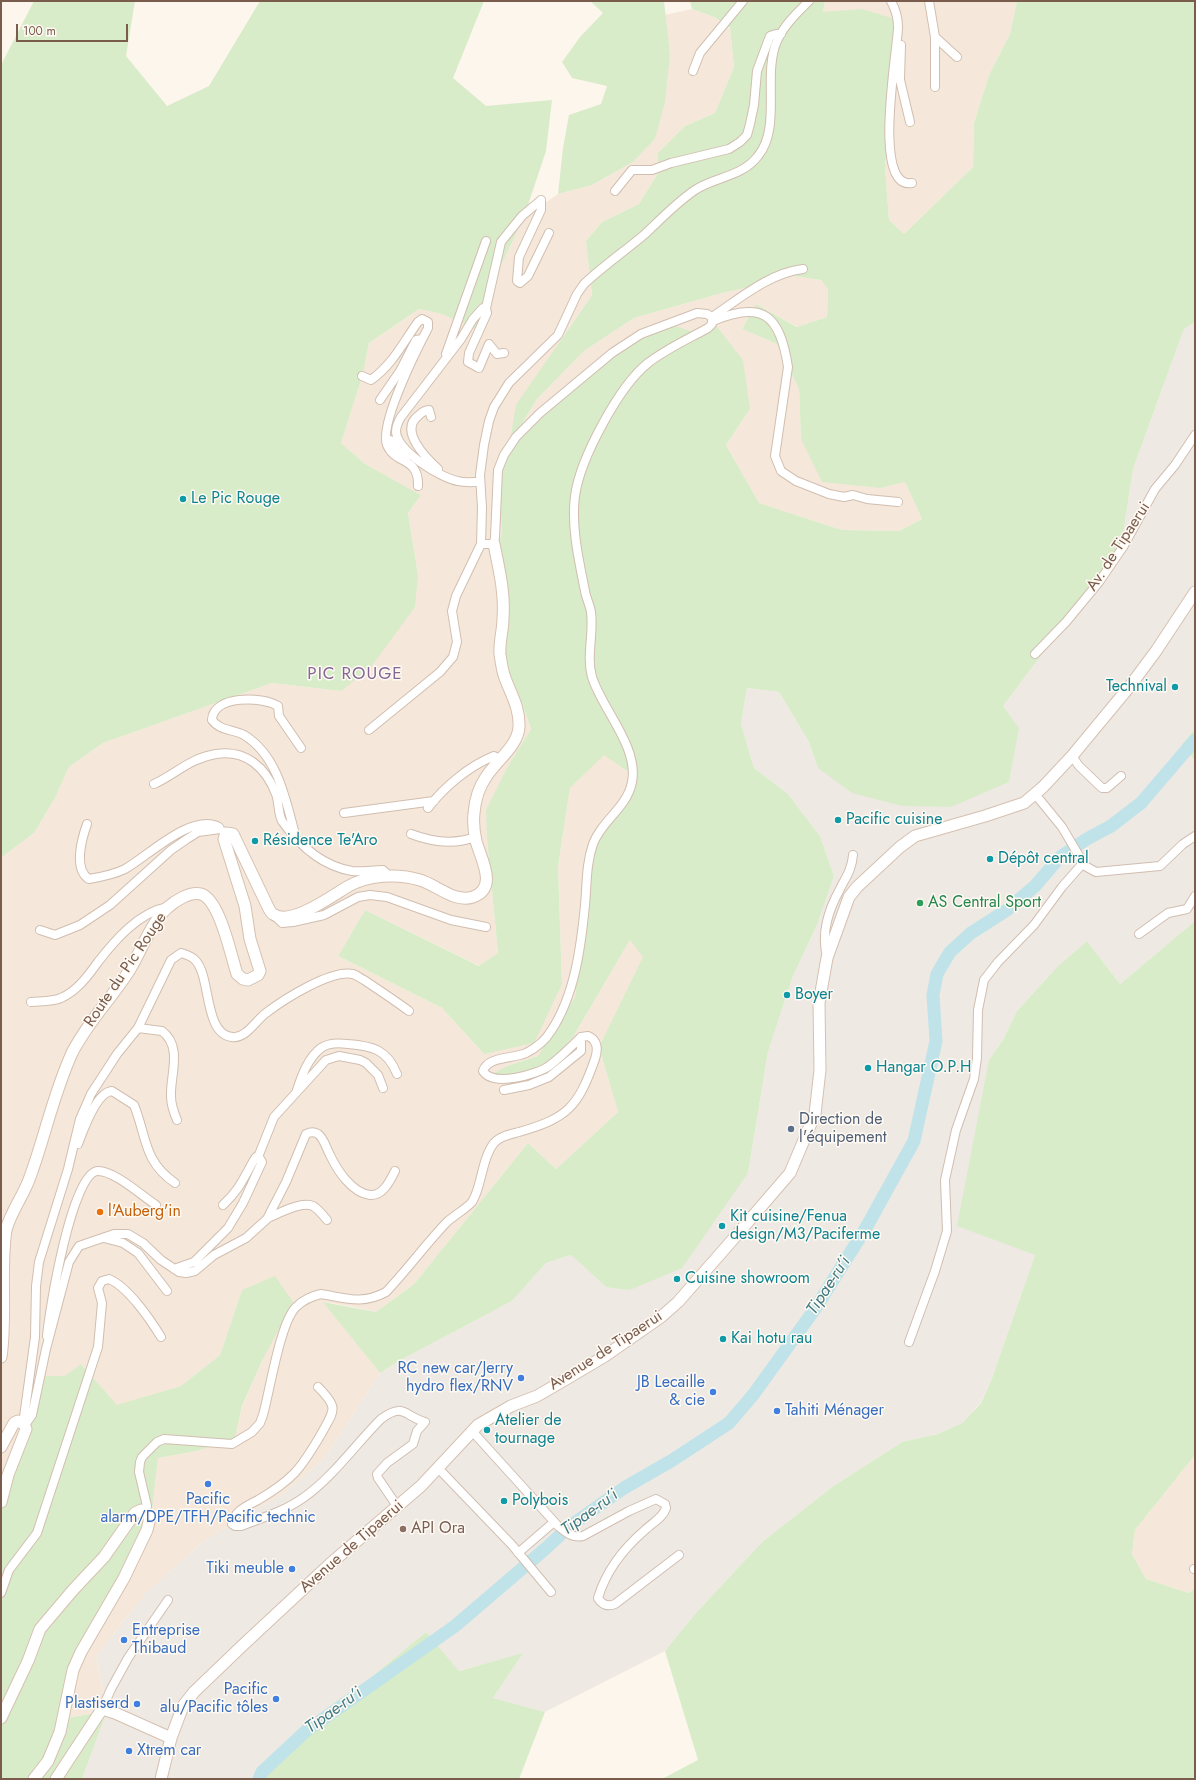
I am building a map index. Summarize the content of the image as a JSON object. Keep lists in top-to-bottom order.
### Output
{
  "streets": {
    "street": ["Av. de Tipaerui", "Route du Pic Rouge", "Avenue de Tipaerui"]
  },
  "districts": ["PIC ROUGE"],
  "water": ["Tipae-ru’i"],
  "places": [
    "Le Pic Rouge",
    "Technival",
    "Pacific cuisine",
    "Résidence Te'Aro",
    "Dépôt central",
    "AS Central Sport",
    "Boyer",
    "Hangar O.P.H",
    "Direction de l'équipement",
    "l'Auberg'in",
    "Kit cuisine/Fenua design/M3/Paciferme",
    "Cuisine showroom",
    "Kai hotu rau",
    "RC new car/Jerry hydro flex/RNV",
    "JB Lecaille & cie",
    "Tahiti Ménager",
    "Atelier de tournage",
    "Pacific alarm/DPE/TFH/Pacific technic",
    "Polybois",
    "API Ora",
    "Tiki meuble",
    "Entreprise Thibaud",
    "Pacific alu/Pacific tôles",
    "Plastiserd",
    "Xtrem car"
  ],
  "scale_bar": "100 m"
}
